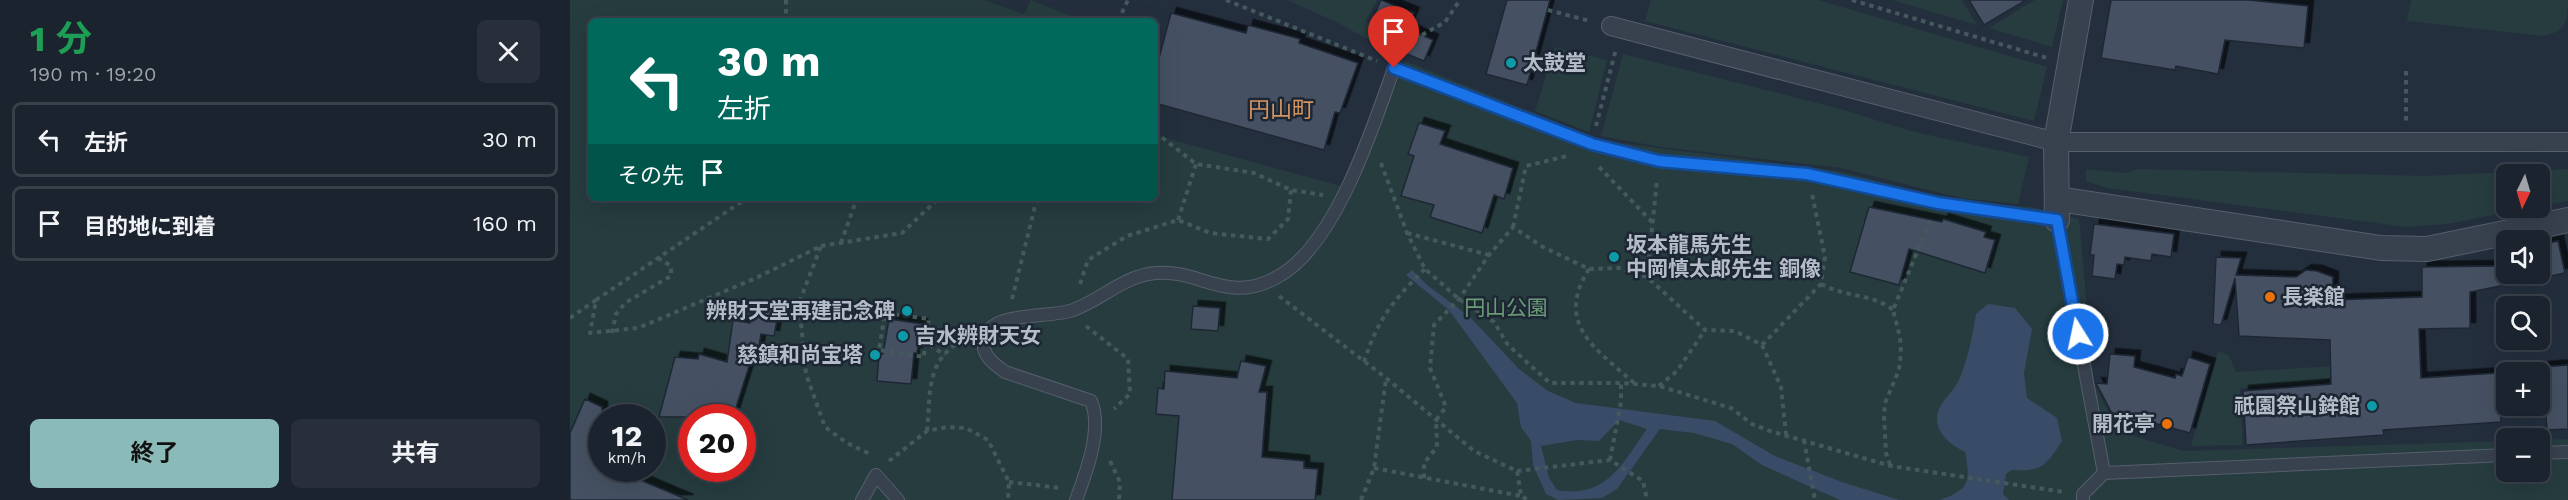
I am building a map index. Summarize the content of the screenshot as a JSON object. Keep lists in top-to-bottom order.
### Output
{
  "districts": ["円山町"],
  "parks": ["円山公園"],
  "places": [
    "太鼓堂",
    "坂本龍馬先生 中岡慎太郎先生 銅像",
    "長楽館",
    "辨財天堂再建記念碑",
    "吉水辨財天女",
    "慈鎮和尚宝塔",
    "祇園祭山鉾館",
    "開花亭"
  ],
  "north": "bottom",
  "page": {
    "heading": ["1 分", "190 m · 19:20"],
    "turn": ["30 m", "左折"],
    "list": [
      {
        "name": "左折",
        "value": "30 m"
      },
      {
        "name": "目的地に到着",
        "value": "160 m"
      }
    ],
    "then": "その先",
    "map_buttons": ["+", "−"],
    "speed": "12 km/h",
    "limit": "20",
    "buttons": ["終了", "共有"]
  }
}
